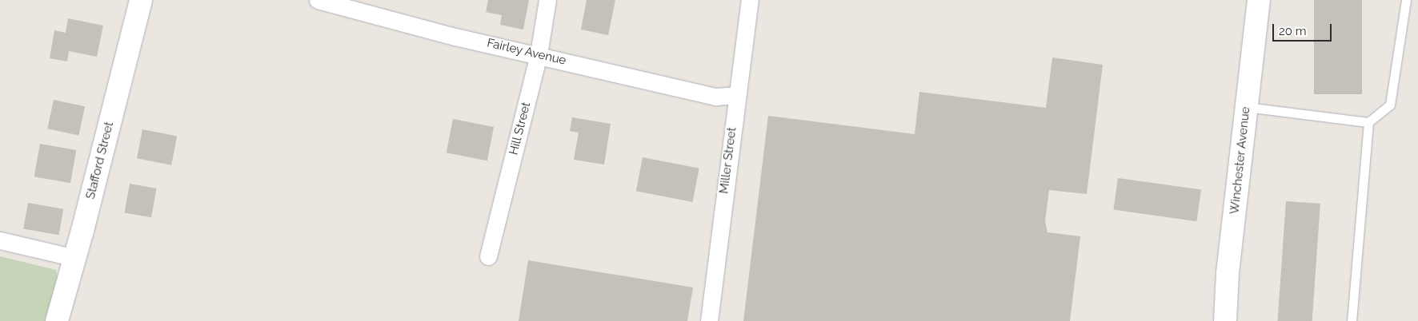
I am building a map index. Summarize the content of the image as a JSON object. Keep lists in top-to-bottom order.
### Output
{
  "streets": {
    "street": [
      "Fairley Avenue",
      "Hill Street",
      "Stafford Street",
      "Miller Street",
      "Winchester Avenue"
    ]
  },
  "crossings": [
    ["Fairley Avenue", "Hill Street"],
    ["Fairley Avenue", "Miller Street"]
  ],
  "scale_bar": "20 m"
}
